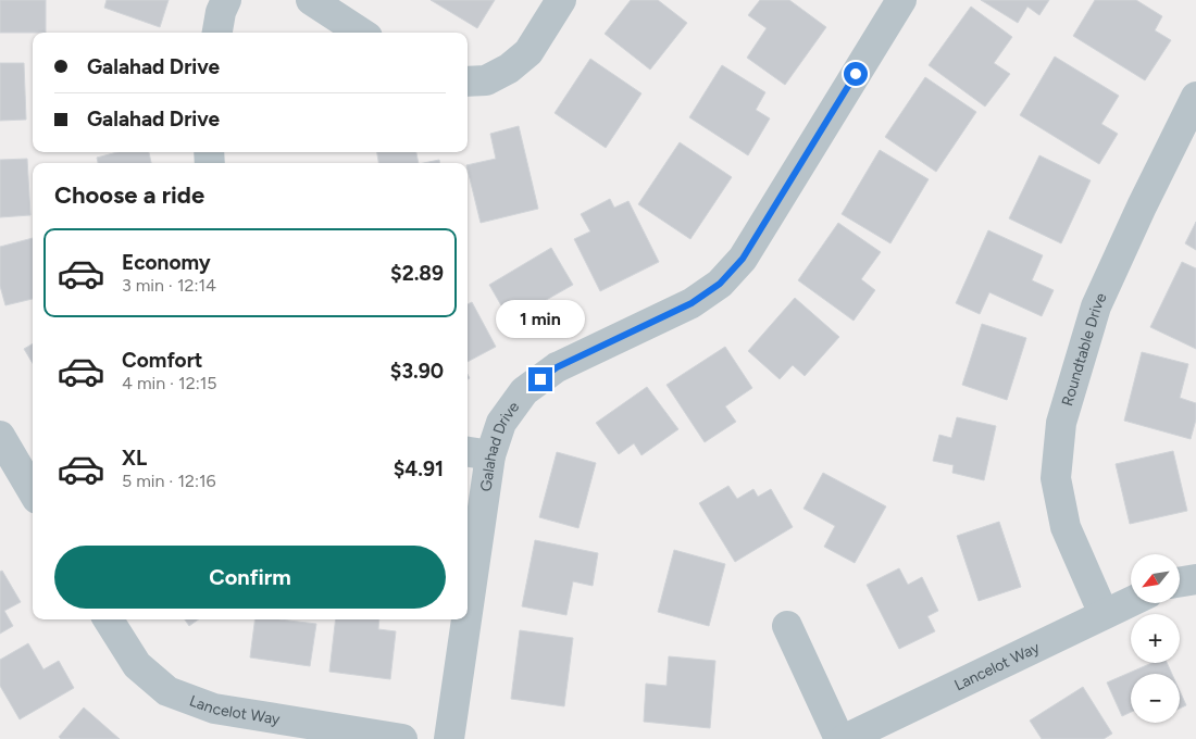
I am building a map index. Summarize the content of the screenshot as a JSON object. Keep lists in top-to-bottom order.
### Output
{
  "streets": {
    "street": ["Roundtable Drive", "Galahad Drive", "Lancelot Way"]
  },
  "crossings": [
    ["Roundtable Drive", "Lancelot Way"]
  ],
  "north": "bottom left",
  "page": {
    "banner": ["Galahad Drive", "Galahad Drive"],
    "heading": "Choose a ride",
    "list": [
      {
        "name": "Economy",
        "note": "3 min · 12:14",
        "value": "$2.89"
      },
      {
        "name": "Comfort",
        "note": "4 min · 12:15",
        "value": "$3.90"
      },
      {
        "name": "XL",
        "note": "5 min · 12:16",
        "value": "$4.91"
      }
    ],
    "bubble": "1 min",
    "buttons": "Confirm",
    "map_buttons": ["+", "−"]
  }
}
